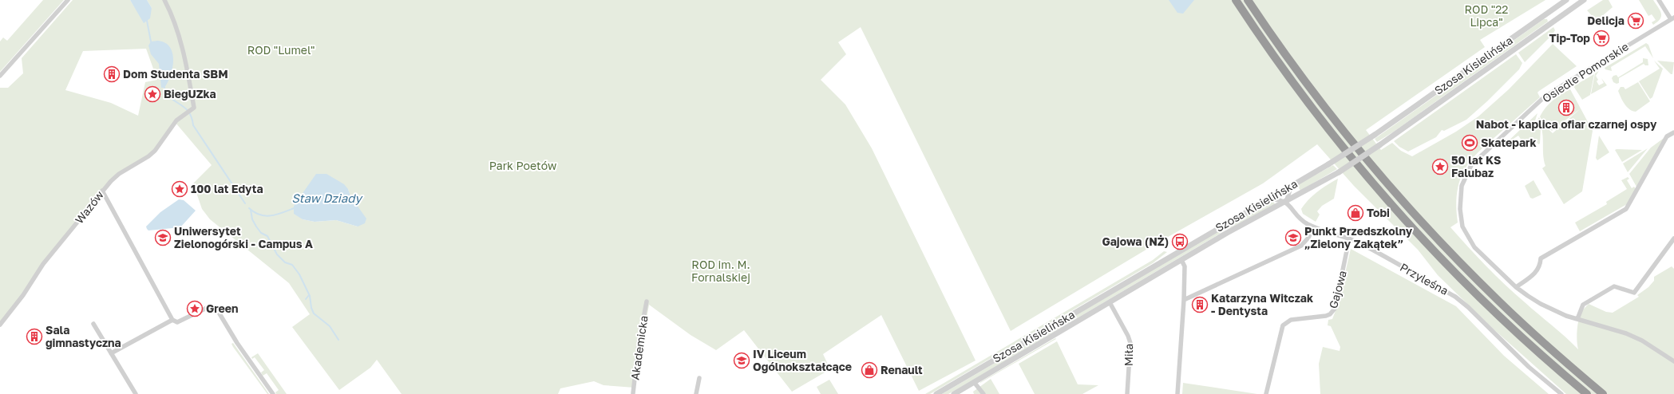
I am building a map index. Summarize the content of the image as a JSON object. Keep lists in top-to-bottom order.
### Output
{
  "streets": {
    "street": [
      "Szosa Kisielińska",
      "Osiedle Pomorskie",
      "Wazów",
      "Przyleśna",
      "Gajowa",
      "Akademicka",
      "Miła"
    ]
  },
  "crossings": [
    ["Szosa Kisielińska", "Przyleśna"],
    ["Szosa Kisielińska", "Miła"],
    ["Przyleśna", "Gajowa"]
  ],
  "water": ["Staw Dziady"],
  "parks": [
    "ROD \"22 Lipca\"",
    "ROD \"Lumel\"",
    "Park Poetów",
    "ROD im. M. Fornalskiej"
  ],
  "places": {
    "supermarket": ["Delicja", "Tip-Top"],
    "building": [
      "Dom Studenta SBM",
      "Nabot - kaplica ofiar czarnej ospy",
      "Katarzyna Witczak - Dentysta",
      "Sala gimnastyczna"
    ],
    "place": [
      "BiegUZka",
      "50 lat KS Falubaz",
      "100 lat Edyta",
      "Green"
    ],
    "sports": ["Skatepark"],
    "shop": ["Tobi", "Renault"],
    "school or university": ["Uniwersytet Zielonogórski - Campus A", "Punkt Przedszkolny „Zielony Zakątek”", "IV Liceum Ogólnokształcące"],
    "bus stop": ["Gajowa (NŻ)"]
  }
}
